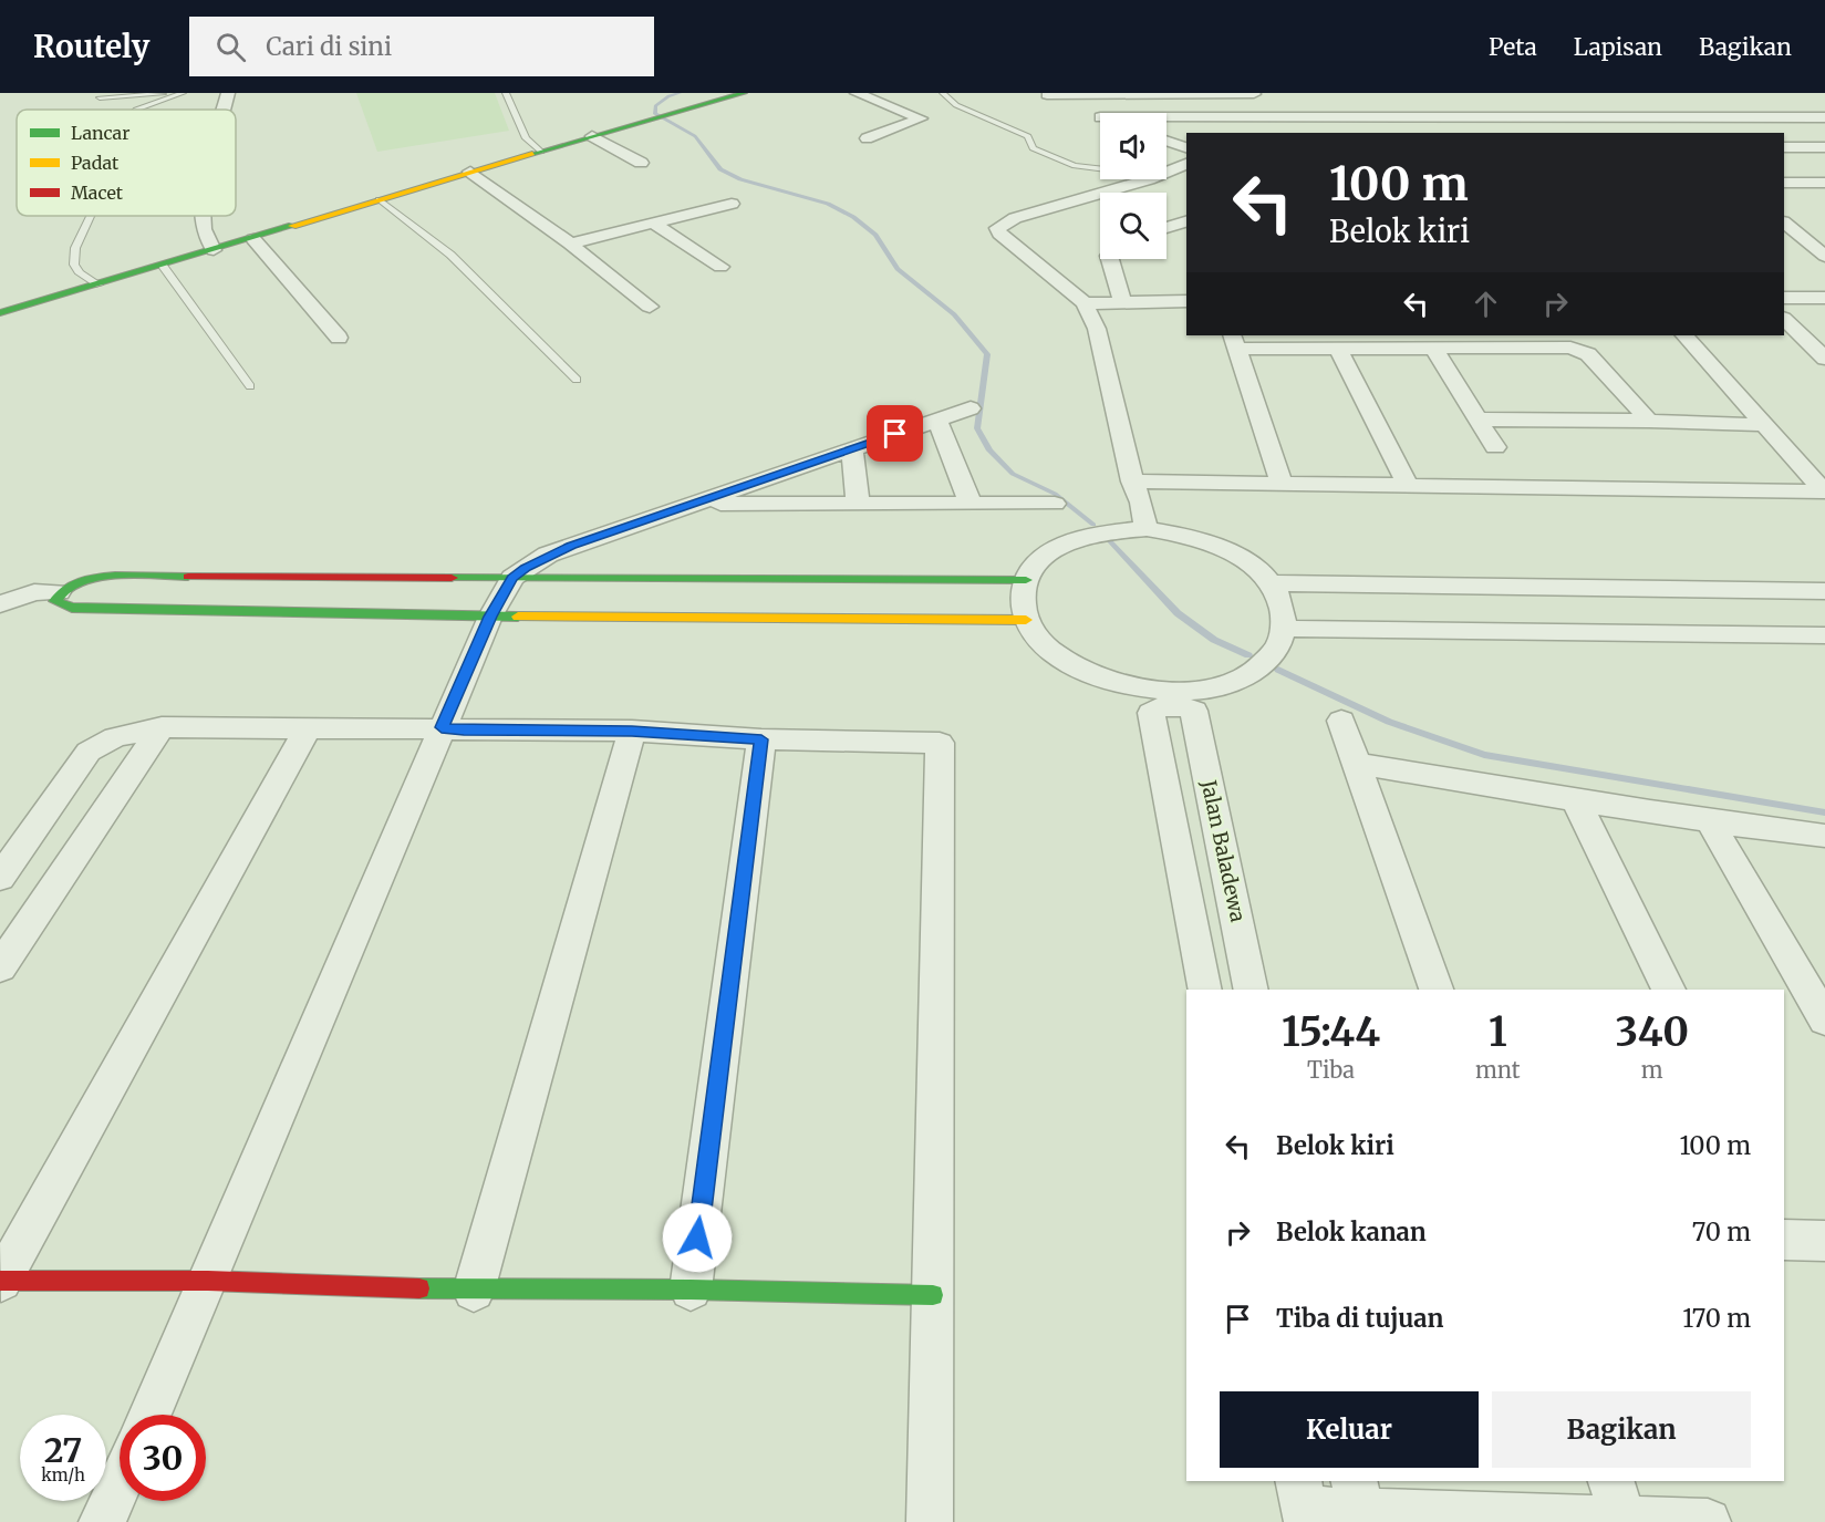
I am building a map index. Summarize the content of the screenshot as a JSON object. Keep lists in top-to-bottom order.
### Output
{
  "streets": {
    "street": ["Jalan Baladewa"]
  },
  "legend": ["Lancar", "Padat", "Macet"],
  "page": {
    "header": "Routely",
    "search": "Cari di sini",
    "nav": ["Peta", "Lapisan", "Bagikan"],
    "turn": ["100 m", "Belok kiri"],
    "eta": [
      "15:44",
      "Tiba",
      "1",
      "mnt",
      "340",
      "m"
    ],
    "list": [
      {
        "name": "Belok kiri",
        "value": "100 m"
      },
      {
        "name": "Belok kanan",
        "value": "70 m"
      },
      {
        "name": "Tiba di tujuan",
        "value": "170 m"
      }
    ],
    "buttons": ["Keluar", "Bagikan"],
    "speed": "27 km/h",
    "limit": "30"
  }
}
